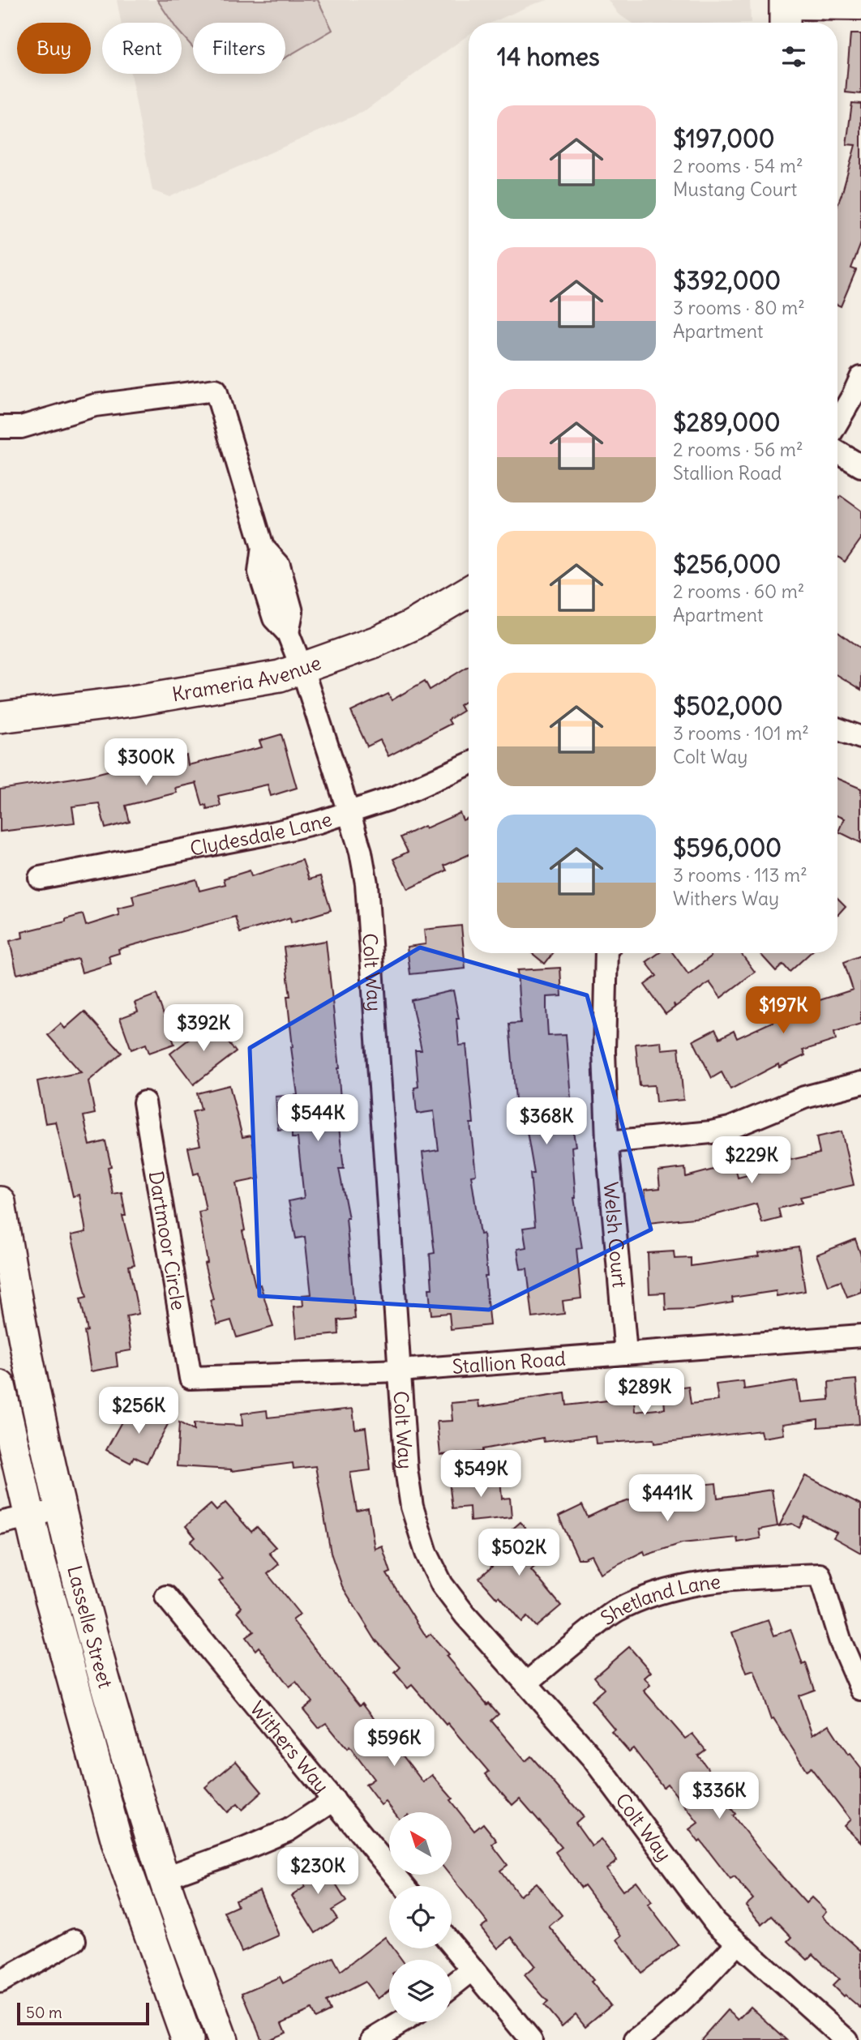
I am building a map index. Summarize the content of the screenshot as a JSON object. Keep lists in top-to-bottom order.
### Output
{
  "streets": {
    "main road": ["Krameria Avenue", "Lasselle Street"],
    "street": [
      "Clydesdale Lane",
      "Colt Way",
      "Welsh Court",
      "Dartmoor Circle",
      "Stallion Road",
      "Shetland Lane",
      "Withers Way"
    ]
  },
  "crossings": [
    ["Krameria Avenue", "Colt Way"],
    ["Clydesdale Lane", "Colt Way"],
    ["Colt Way", "Stallion Road"],
    ["Colt Way", "Shetland Lane"],
    ["Welsh Court", "Stallion Road"],
    ["Dartmoor Circle", "Stallion Road"]
  ],
  "scale_bar": "50 m",
  "north": "top left",
  "page": {
    "chip": ["Buy", "Rent", "Filters"],
    "heading": "14 homes",
    "list": [
      {
        "name": "$197,000",
        "note": "2 rooms · 54 m² · Mustang Court"
      },
      {
        "name": "$392,000",
        "note": "3 rooms · 80 m² · Apartment"
      },
      {
        "name": "$289,000",
        "note": "2 rooms · 56 m² · Stallion Road"
      },
      {
        "name": "$256,000",
        "note": "2 rooms · 60 m² · Apartment"
      },
      {
        "name": "$502,000",
        "note": "3 rooms · 101 m² · Colt Way"
      },
      {
        "name": "$596,000",
        "note": "3 rooms · 113 m² · Withers Way"
      }
    ],
    "price": [
      "$300K",
      "$197K",
      "$392K",
      "$544K",
      "$368K",
      "$229K",
      "$289K",
      "$256K",
      "$549K",
      "$441K",
      "$502K",
      "$596K",
      "$336K",
      "$230K"
    ],
    "scale": "50 m"
  }
}
